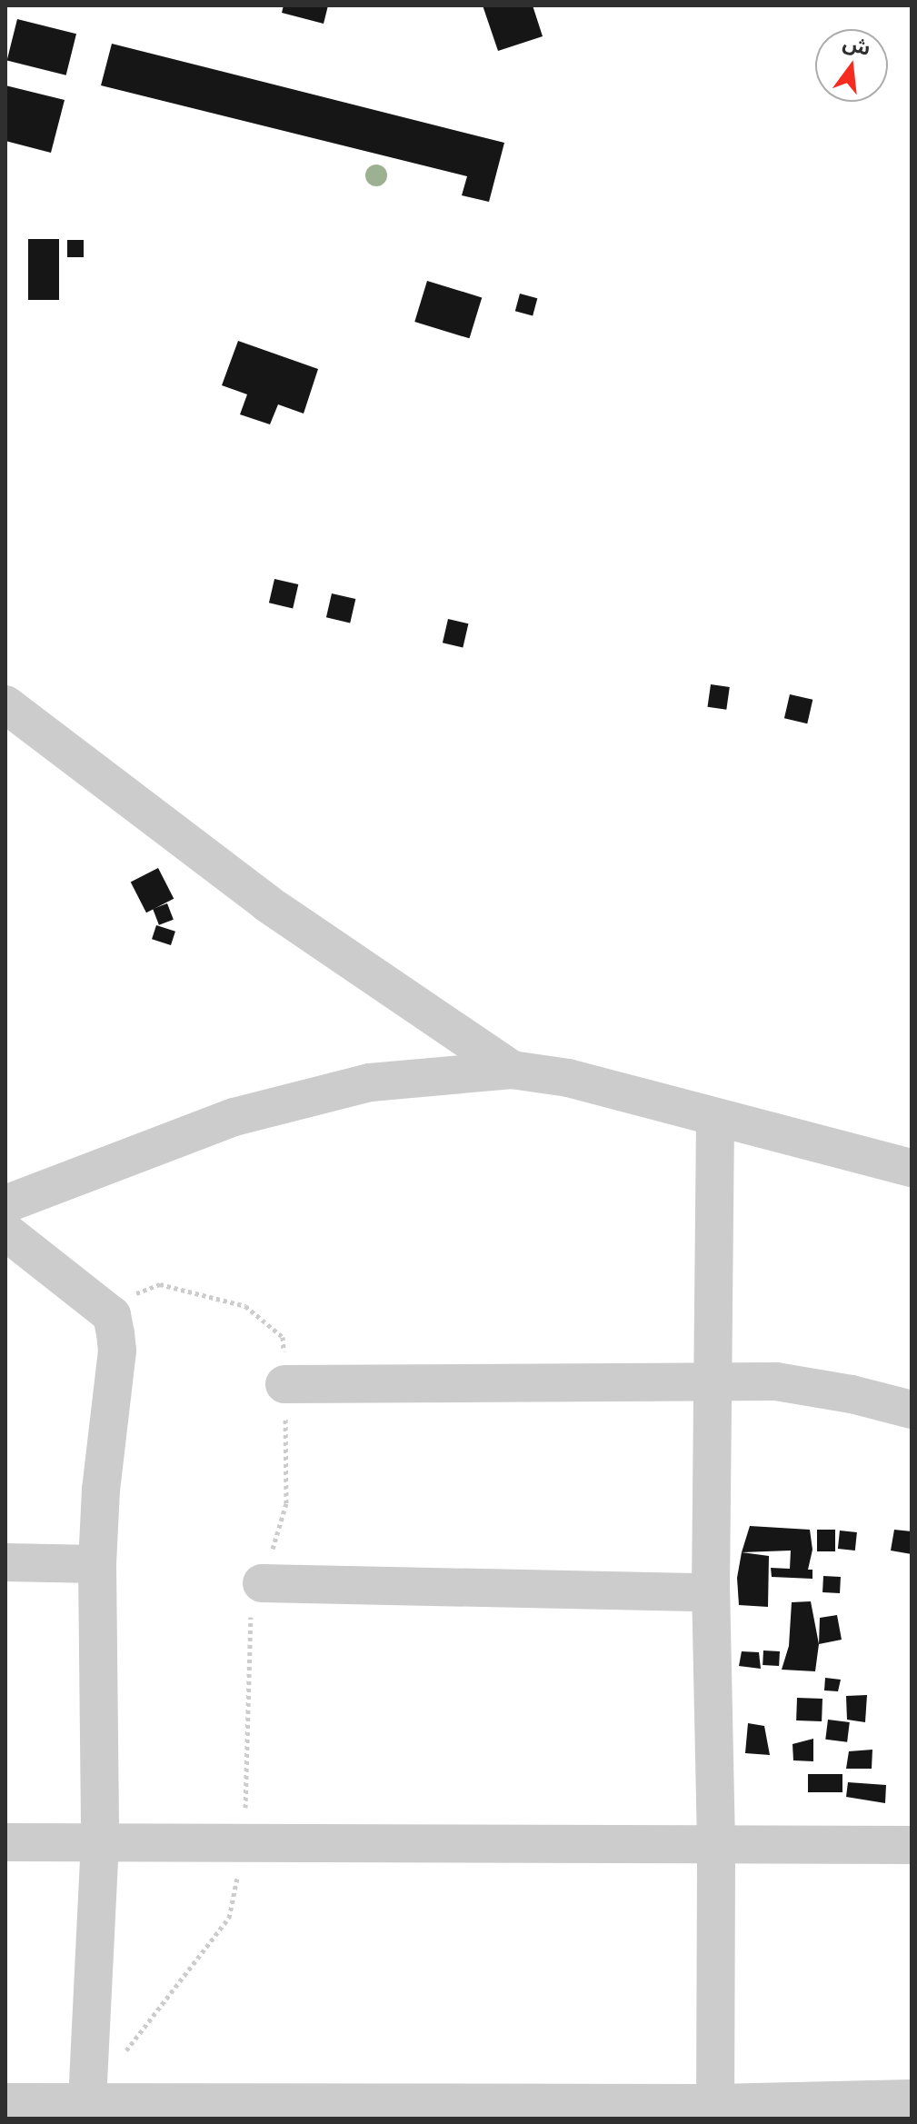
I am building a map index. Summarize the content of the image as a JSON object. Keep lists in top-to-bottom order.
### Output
{
  "north": "top"
}
